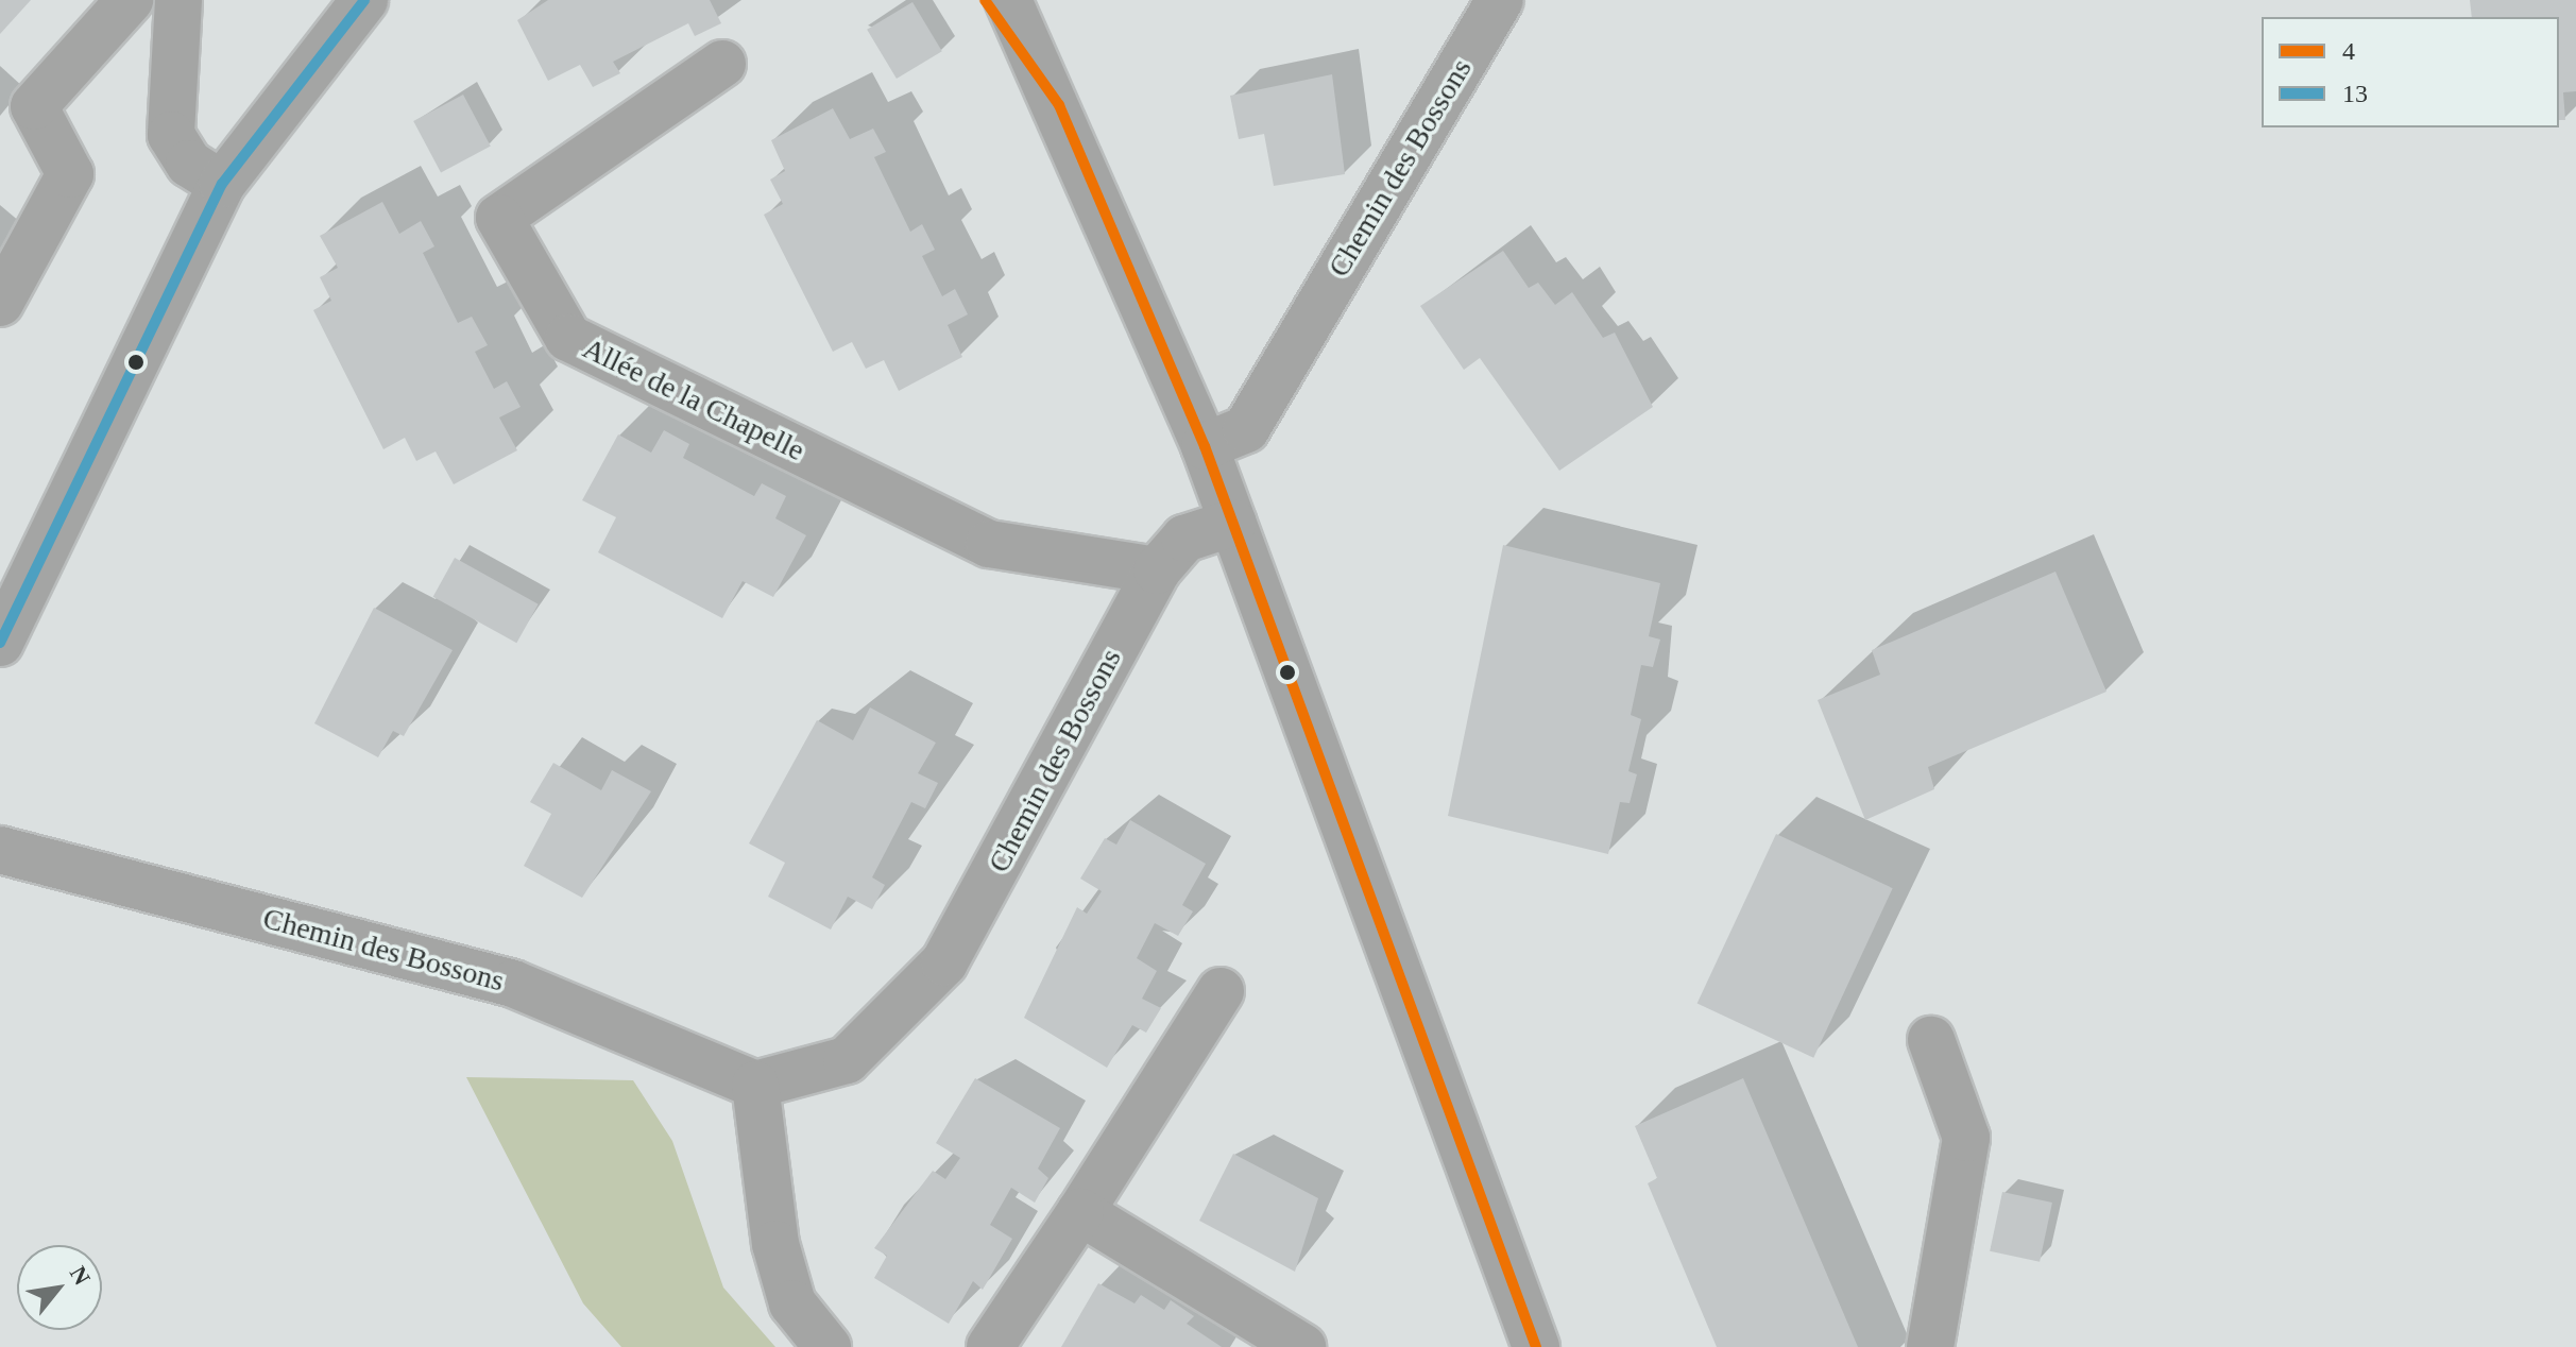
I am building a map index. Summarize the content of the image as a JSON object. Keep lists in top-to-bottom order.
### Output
{
  "streets": {
    "street": ["Chemin des Bossons", "Allée de la Chapelle"]
  },
  "crossings": [
    ["Chemin des Bossons", "Allée de la Chapelle"]
  ],
  "lines": ["transit line 4", "transit line 13"],
  "legend": ["4", "13"],
  "north": "top right"
}
